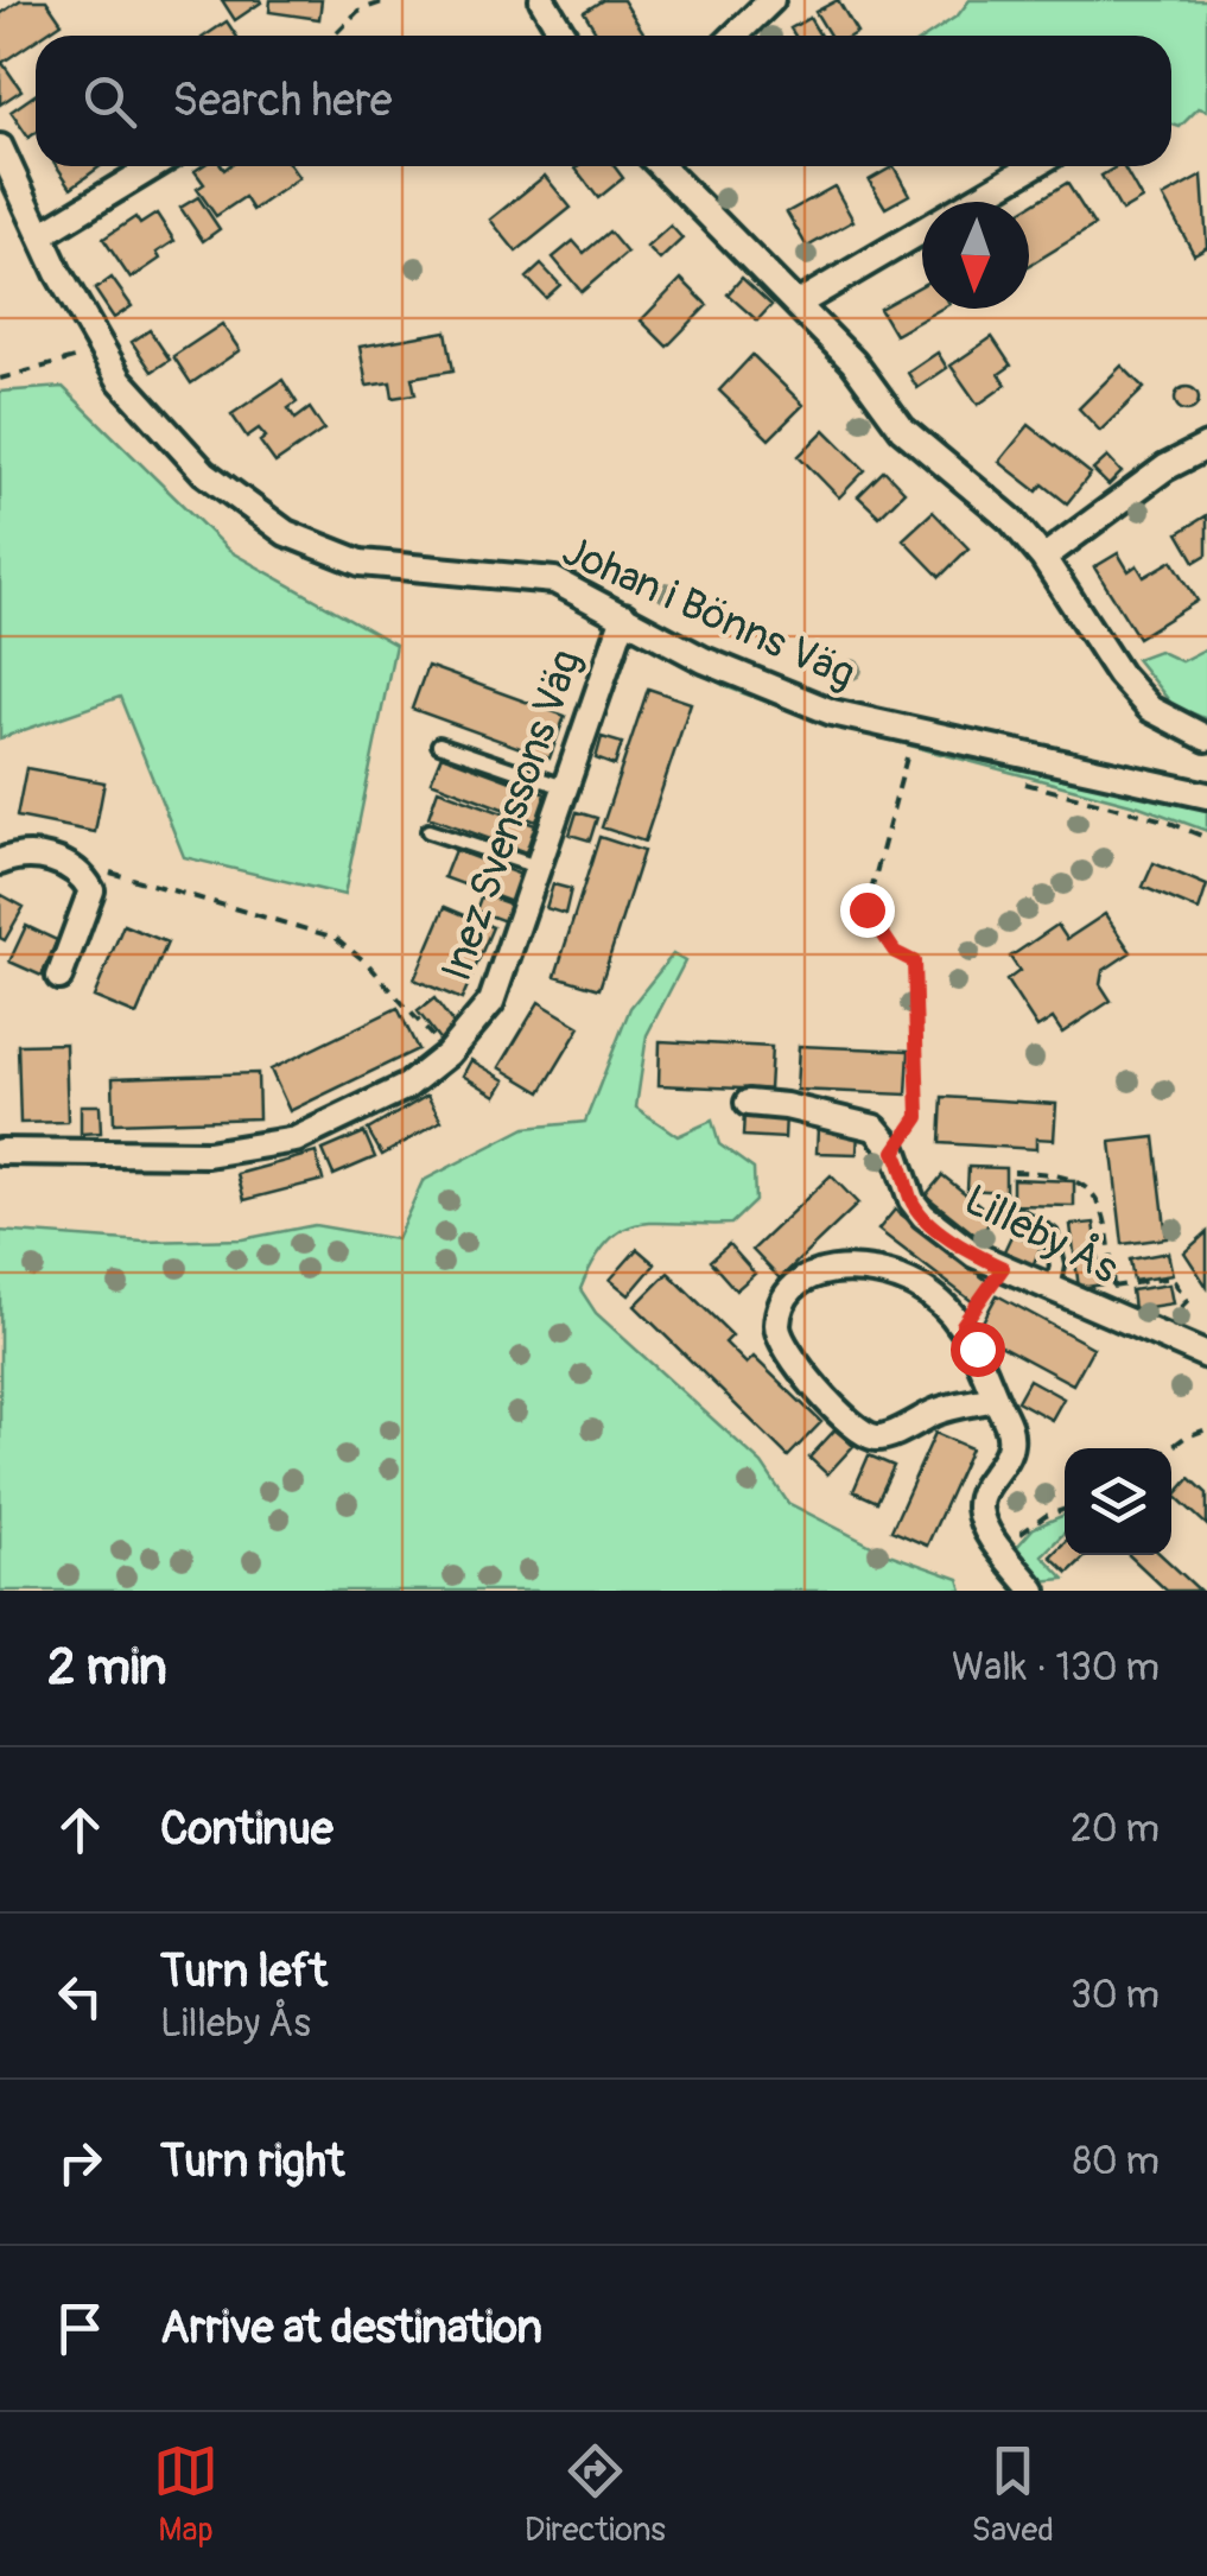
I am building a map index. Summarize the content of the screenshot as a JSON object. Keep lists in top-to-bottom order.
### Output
{
  "streets": {
    "street": ["Johan i Bönns Väg", "Inez Svenssons Väg", "Lilleby Ås"]
  },
  "crossings": [
    ["Johan i Bönns Väg", "Inez Svenssons Väg"]
  ],
  "north": "bottom",
  "page": {
    "search": "Search here",
    "heading": ["2 min", "Walk · 130 m"],
    "list": [
      ["Continue", "20 m"],
      ["Turn left", "Lilleby Ås", "30 m"],
      ["Turn right", "80 m"],
      "Arrive at destination"
    ],
    "nav": ["Map", "Directions", "Saved"]
  }
}
